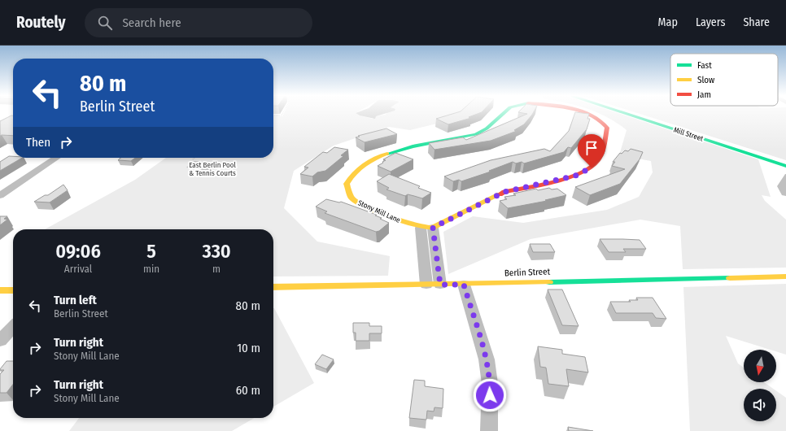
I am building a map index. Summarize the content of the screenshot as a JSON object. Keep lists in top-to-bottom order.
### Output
{
  "streets": {
    "street": ["Mill Street", "Stony Mill Lane", "Berlin Street"]
  },
  "parks": ["East Berlin Pool & Tennis Courts"],
  "legend": ["Fast", "Slow", "Jam"],
  "north": "bottom",
  "page": {
    "header": "Routely",
    "search": "Search here",
    "nav": ["Map", "Layers", "Share"],
    "turn": ["80 m", "Berlin Street"],
    "then": "Then",
    "eta": [
      "09:06",
      "Arrival",
      "5",
      "min",
      "330",
      "m"
    ],
    "list": [
      {
        "name": "Turn left",
        "note": "Berlin Street",
        "value": "80 m"
      },
      {
        "name": "Turn right",
        "note": "Stony Mill Lane",
        "value": "10 m"
      },
      {
        "name": "Turn right",
        "note": "Stony Mill Lane",
        "value": "60 m"
      }
    ]
  }
}
